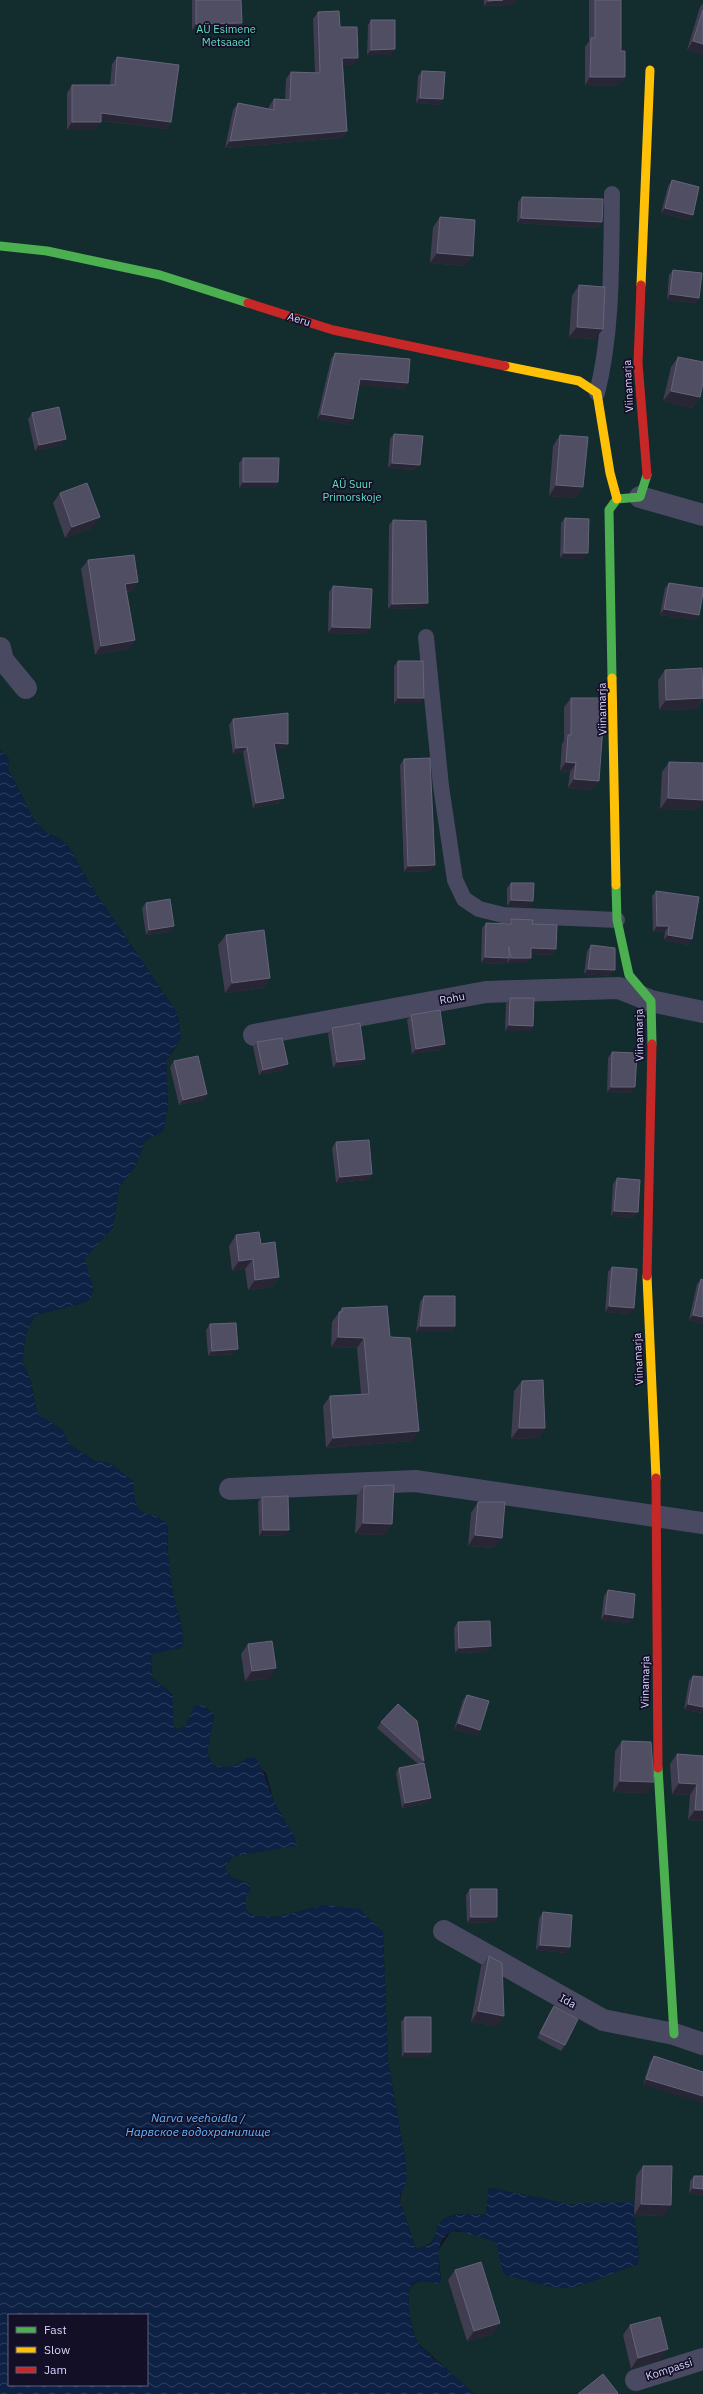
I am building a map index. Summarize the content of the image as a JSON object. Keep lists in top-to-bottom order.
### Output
{
  "streets": {
    "street": [
      "Aeru",
      "Viinamarja",
      "Rohu",
      "Ida",
      "Kompassi"
    ]
  },
  "crossings": [
    ["Viinamarja", "Rohu"],
    ["Viinamarja", "Ida"]
  ],
  "water": ["Narva veehoidla / Нарвское водохранилище"],
  "parks": ["AÜ Esimene Metsaaed", "AÜ Suur Primorskoje"],
  "legend": ["Fast", "Slow", "Jam"]
}
